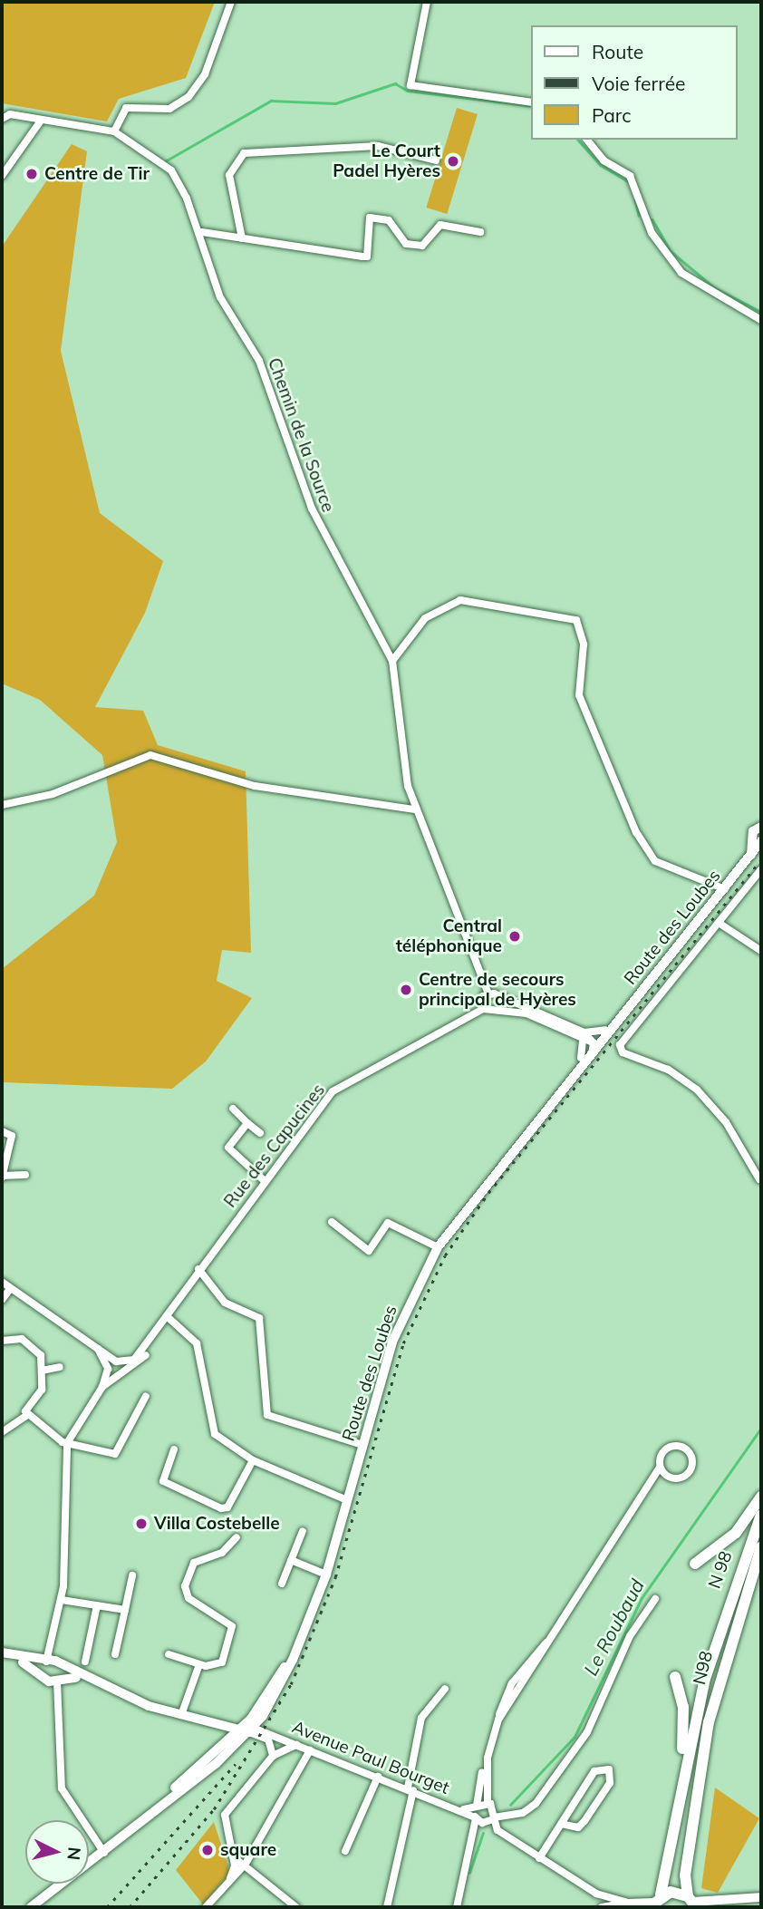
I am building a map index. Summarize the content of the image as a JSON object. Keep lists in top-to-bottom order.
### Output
{
  "streets": {
    "highway": ["N 98", "N98"],
    "main road": ["Route des Loubes"],
    "street": ["Chemin de la Source", "Rue des Capucines", "Avenue Paul Bourget"]
  },
  "crossings": [
    ["Route des Loubes", "Avenue Paul Bourget"]
  ],
  "water": ["Le Roubaud"],
  "places": [
    "Le Court Padel Hyères",
    "Centre de Tir",
    "Central téléphonique",
    "Centre de secours principal de Hyères",
    "Villa Costebelle",
    "square"
  ],
  "legend": ["Route", "Voie ferrée", "Parc"],
  "north": "right"
}
